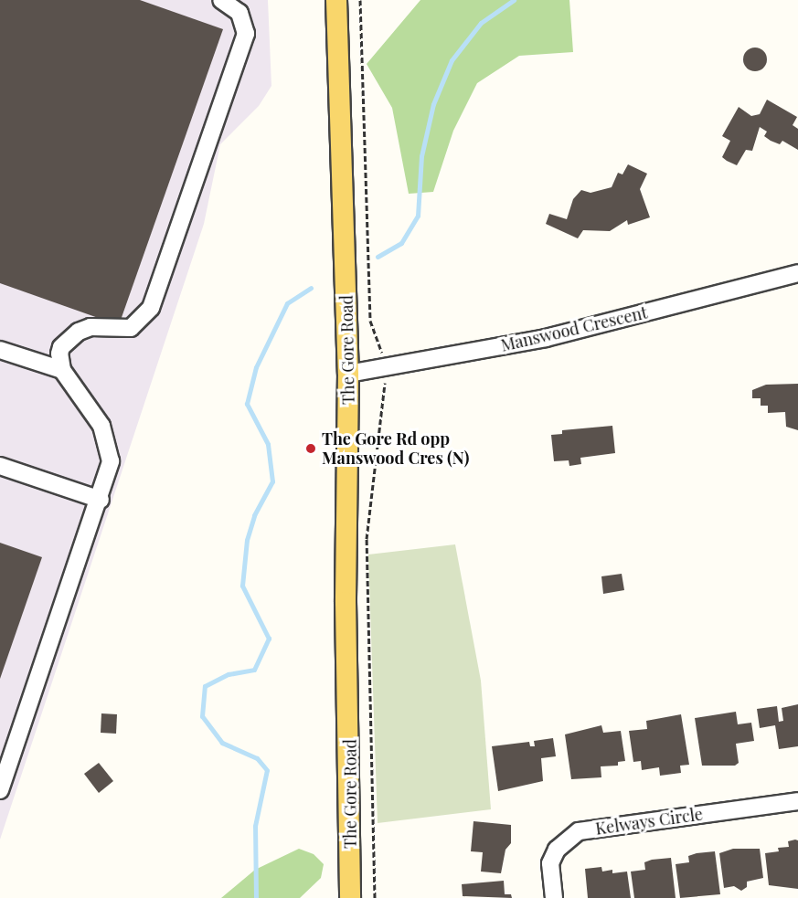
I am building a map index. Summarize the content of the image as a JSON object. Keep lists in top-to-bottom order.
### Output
{
  "streets": {
    "main road": ["The Gore Road"],
    "street": ["Manswood Crescent", "Kelways Circle"]
  },
  "crossings": [
    ["Manswood Crescent", "The Gore Road"]
  ],
  "places": ["The Gore Rd opp Manswood Cres (N)"]
}
